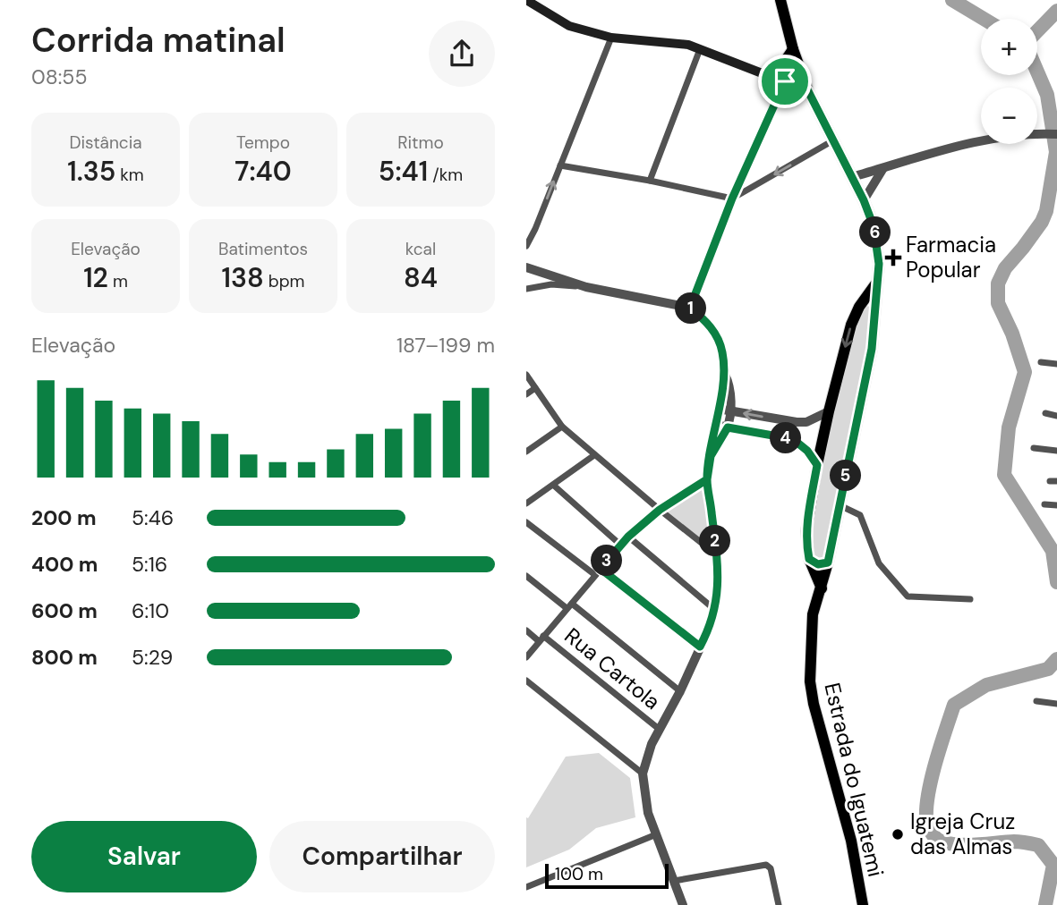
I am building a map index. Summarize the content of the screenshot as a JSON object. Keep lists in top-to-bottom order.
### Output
{
  "streets": {
    "main road": ["Estrada do Iguatemi"],
    "street": ["Rua Cartola"]
  },
  "places": {
    "health": ["Farmacia Popular"],
    "other": ["Igreja Cruz das Almas"]
  },
  "scale_bar": "100 m",
  "page": {
    "heading": ["Corrida matinal", "08:55"],
    "map_buttons": ["+", "−"],
    "stats": [
      ["Distância", "1.35 km"],
      ["Tempo", "7:40"],
      ["Ritmo", "5:41 /km"],
      ["Elevação", "12 m"],
      ["Batimentos", "138 bpm"],
      ["kcal", "84"]
    ],
    "pins": [
      "6",
      "1",
      "4",
      "5",
      "2",
      "3"
    ],
    "chart": ["Elevação", "187–199 m"],
    "list": [
      {
        "name": "200 m",
        "note": "5:46"
      },
      {
        "name": "400 m",
        "note": "5:16"
      },
      {
        "name": "600 m",
        "note": "6:10"
      },
      {
        "name": "800 m",
        "note": "5:29"
      }
    ],
    "buttons": ["Salvar", "Compartilhar"],
    "scale": "100 m"
  }
}
